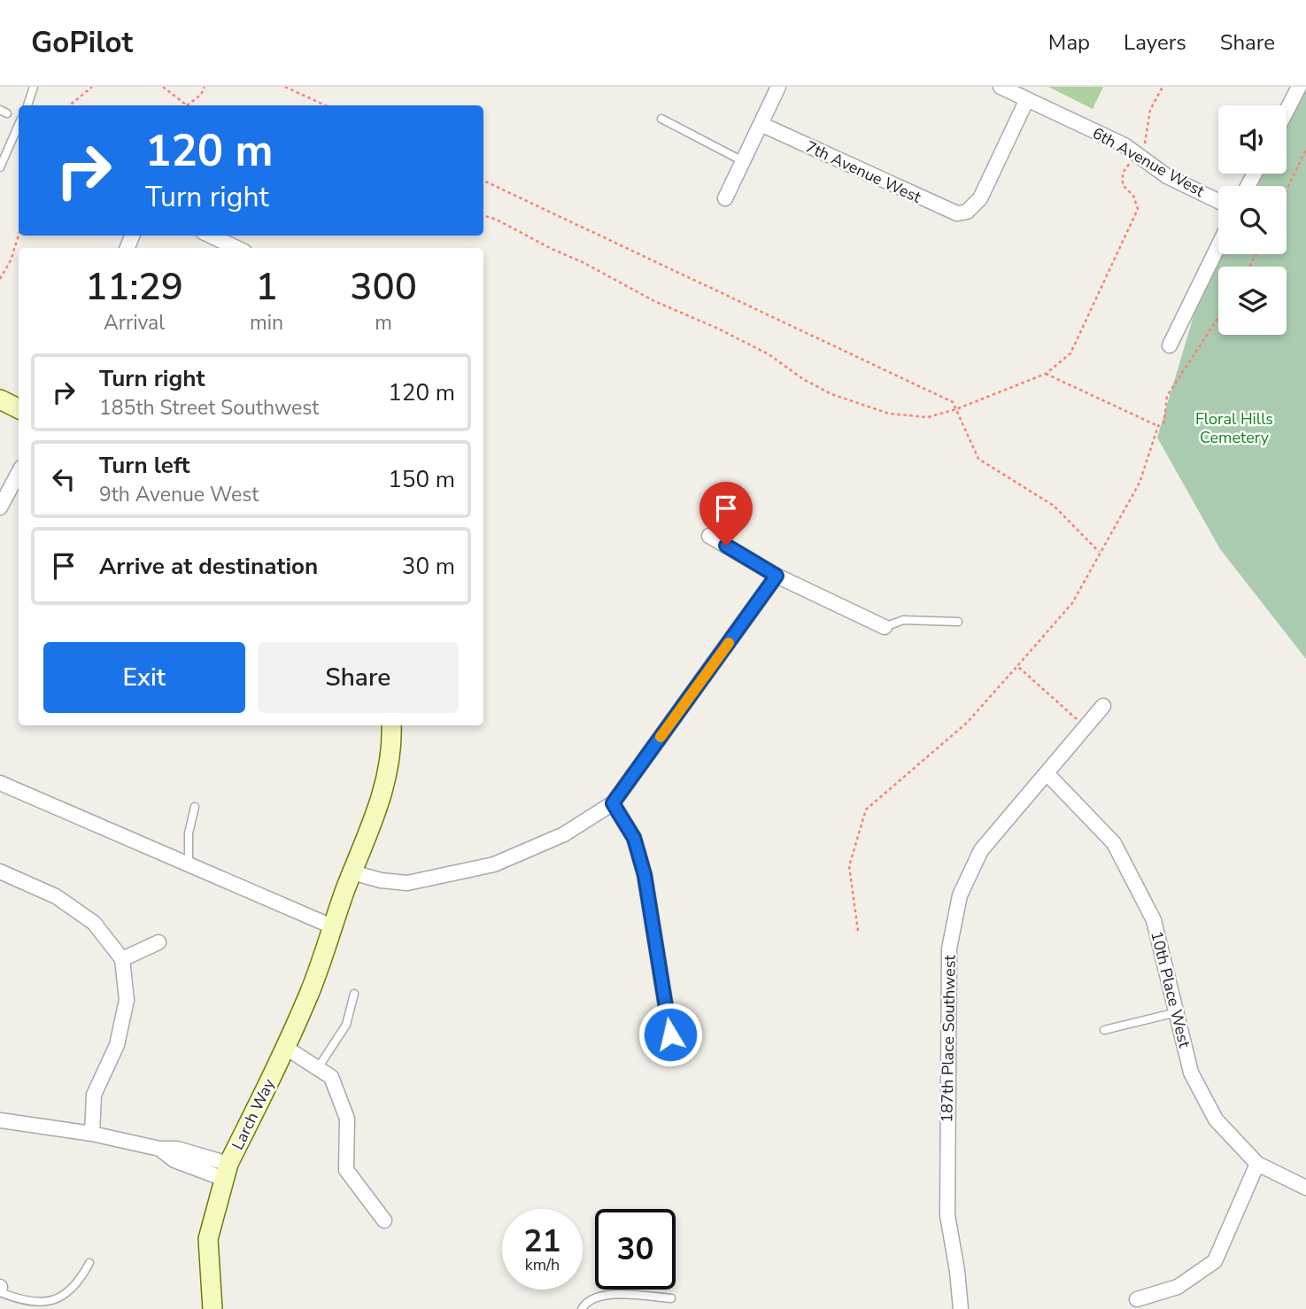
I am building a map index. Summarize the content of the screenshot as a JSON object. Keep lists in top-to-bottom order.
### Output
{
  "streets": {
    "main road": ["Larch Way"],
    "street": [
      "6th Avenue West",
      "7th Avenue West",
      "10th Place West",
      "187th Place Southwest"
    ]
  },
  "crossings": [
    ["6th Avenue West", "7th Avenue West"],
    ["10th Place West", "187th Place Southwest"]
  ],
  "parks": ["Floral Hills Cemetery"],
  "page": {
    "header": "GoPilot",
    "nav": ["Map", "Layers", "Share"],
    "turn": ["120 m", "Turn right"],
    "eta": [
      "11:29",
      "Arrival",
      "1",
      "min",
      "300",
      "m"
    ],
    "list": [
      {
        "name": "Turn right",
        "note": "185th Street Southwest",
        "value": "120 m"
      },
      {
        "name": "Turn left",
        "note": "9th Avenue West",
        "value": "150 m"
      },
      {
        "name": "Arrive at destination",
        "value": "30 m"
      }
    ],
    "buttons": ["Exit", "Share"],
    "speed": "21 km/h",
    "limit": "30"
  }
}
